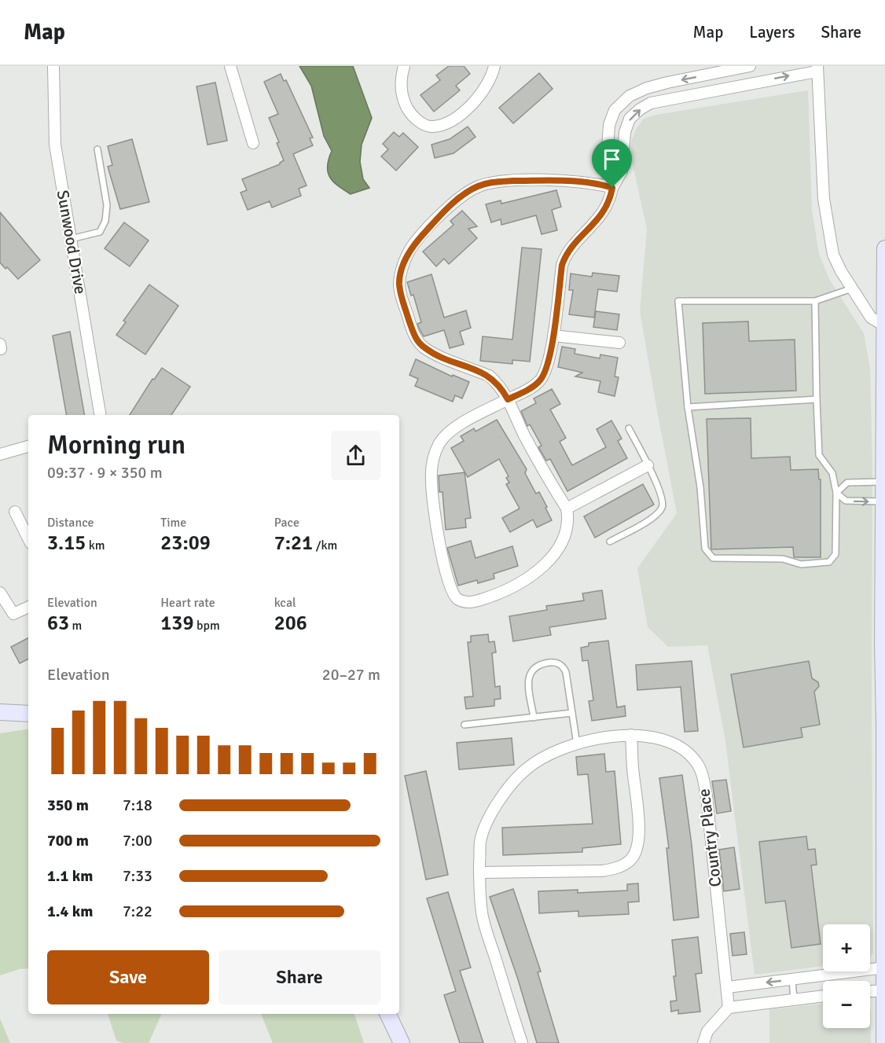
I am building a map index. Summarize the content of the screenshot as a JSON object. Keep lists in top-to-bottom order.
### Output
{
  "streets": {
    "street": ["Sunwood Drive", "Country Place"]
  },
  "page": {
    "header": "Map",
    "nav": ["Map", "Layers", "Share"],
    "heading": ["Morning run", "09:37 · 9 × 350 m"],
    "stats": [
      ["Distance", "3.15 km"],
      ["Time", "23:09"],
      ["Pace", "7:21 /km"],
      ["Elevation", "63 m"],
      ["Heart rate", "139 bpm"],
      ["kcal", "206"]
    ],
    "chart": ["Elevation", "20–27 m"],
    "list": [
      {
        "name": "350 m",
        "note": "7:18"
      },
      {
        "name": "700 m",
        "note": "7:00"
      },
      {
        "name": "1.1 km",
        "note": "7:33"
      },
      {
        "name": "1.4 km",
        "note": "7:22"
      }
    ],
    "map_buttons": ["+", "−"],
    "buttons": ["Save", "Share"]
  }
}
